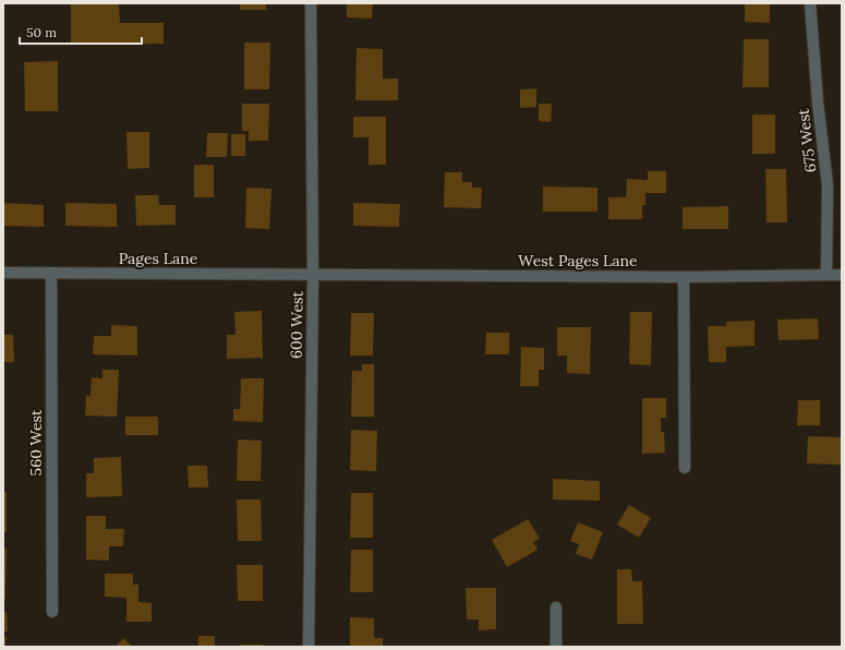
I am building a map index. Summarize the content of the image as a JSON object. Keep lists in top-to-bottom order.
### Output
{
  "streets": {
    "street": [
      "675 West",
      "Pages Lane",
      "West Pages Lane",
      "600 West",
      "560 West"
    ]
  },
  "crossings": [
    ["675 West", "West Pages Lane"],
    ["Pages Lane", "West Pages Lane"],
    ["Pages Lane", "600 West"],
    ["Pages Lane", "560 West"],
    ["West Pages Lane", "600 West"]
  ],
  "scale_bar": "50 m"
}
